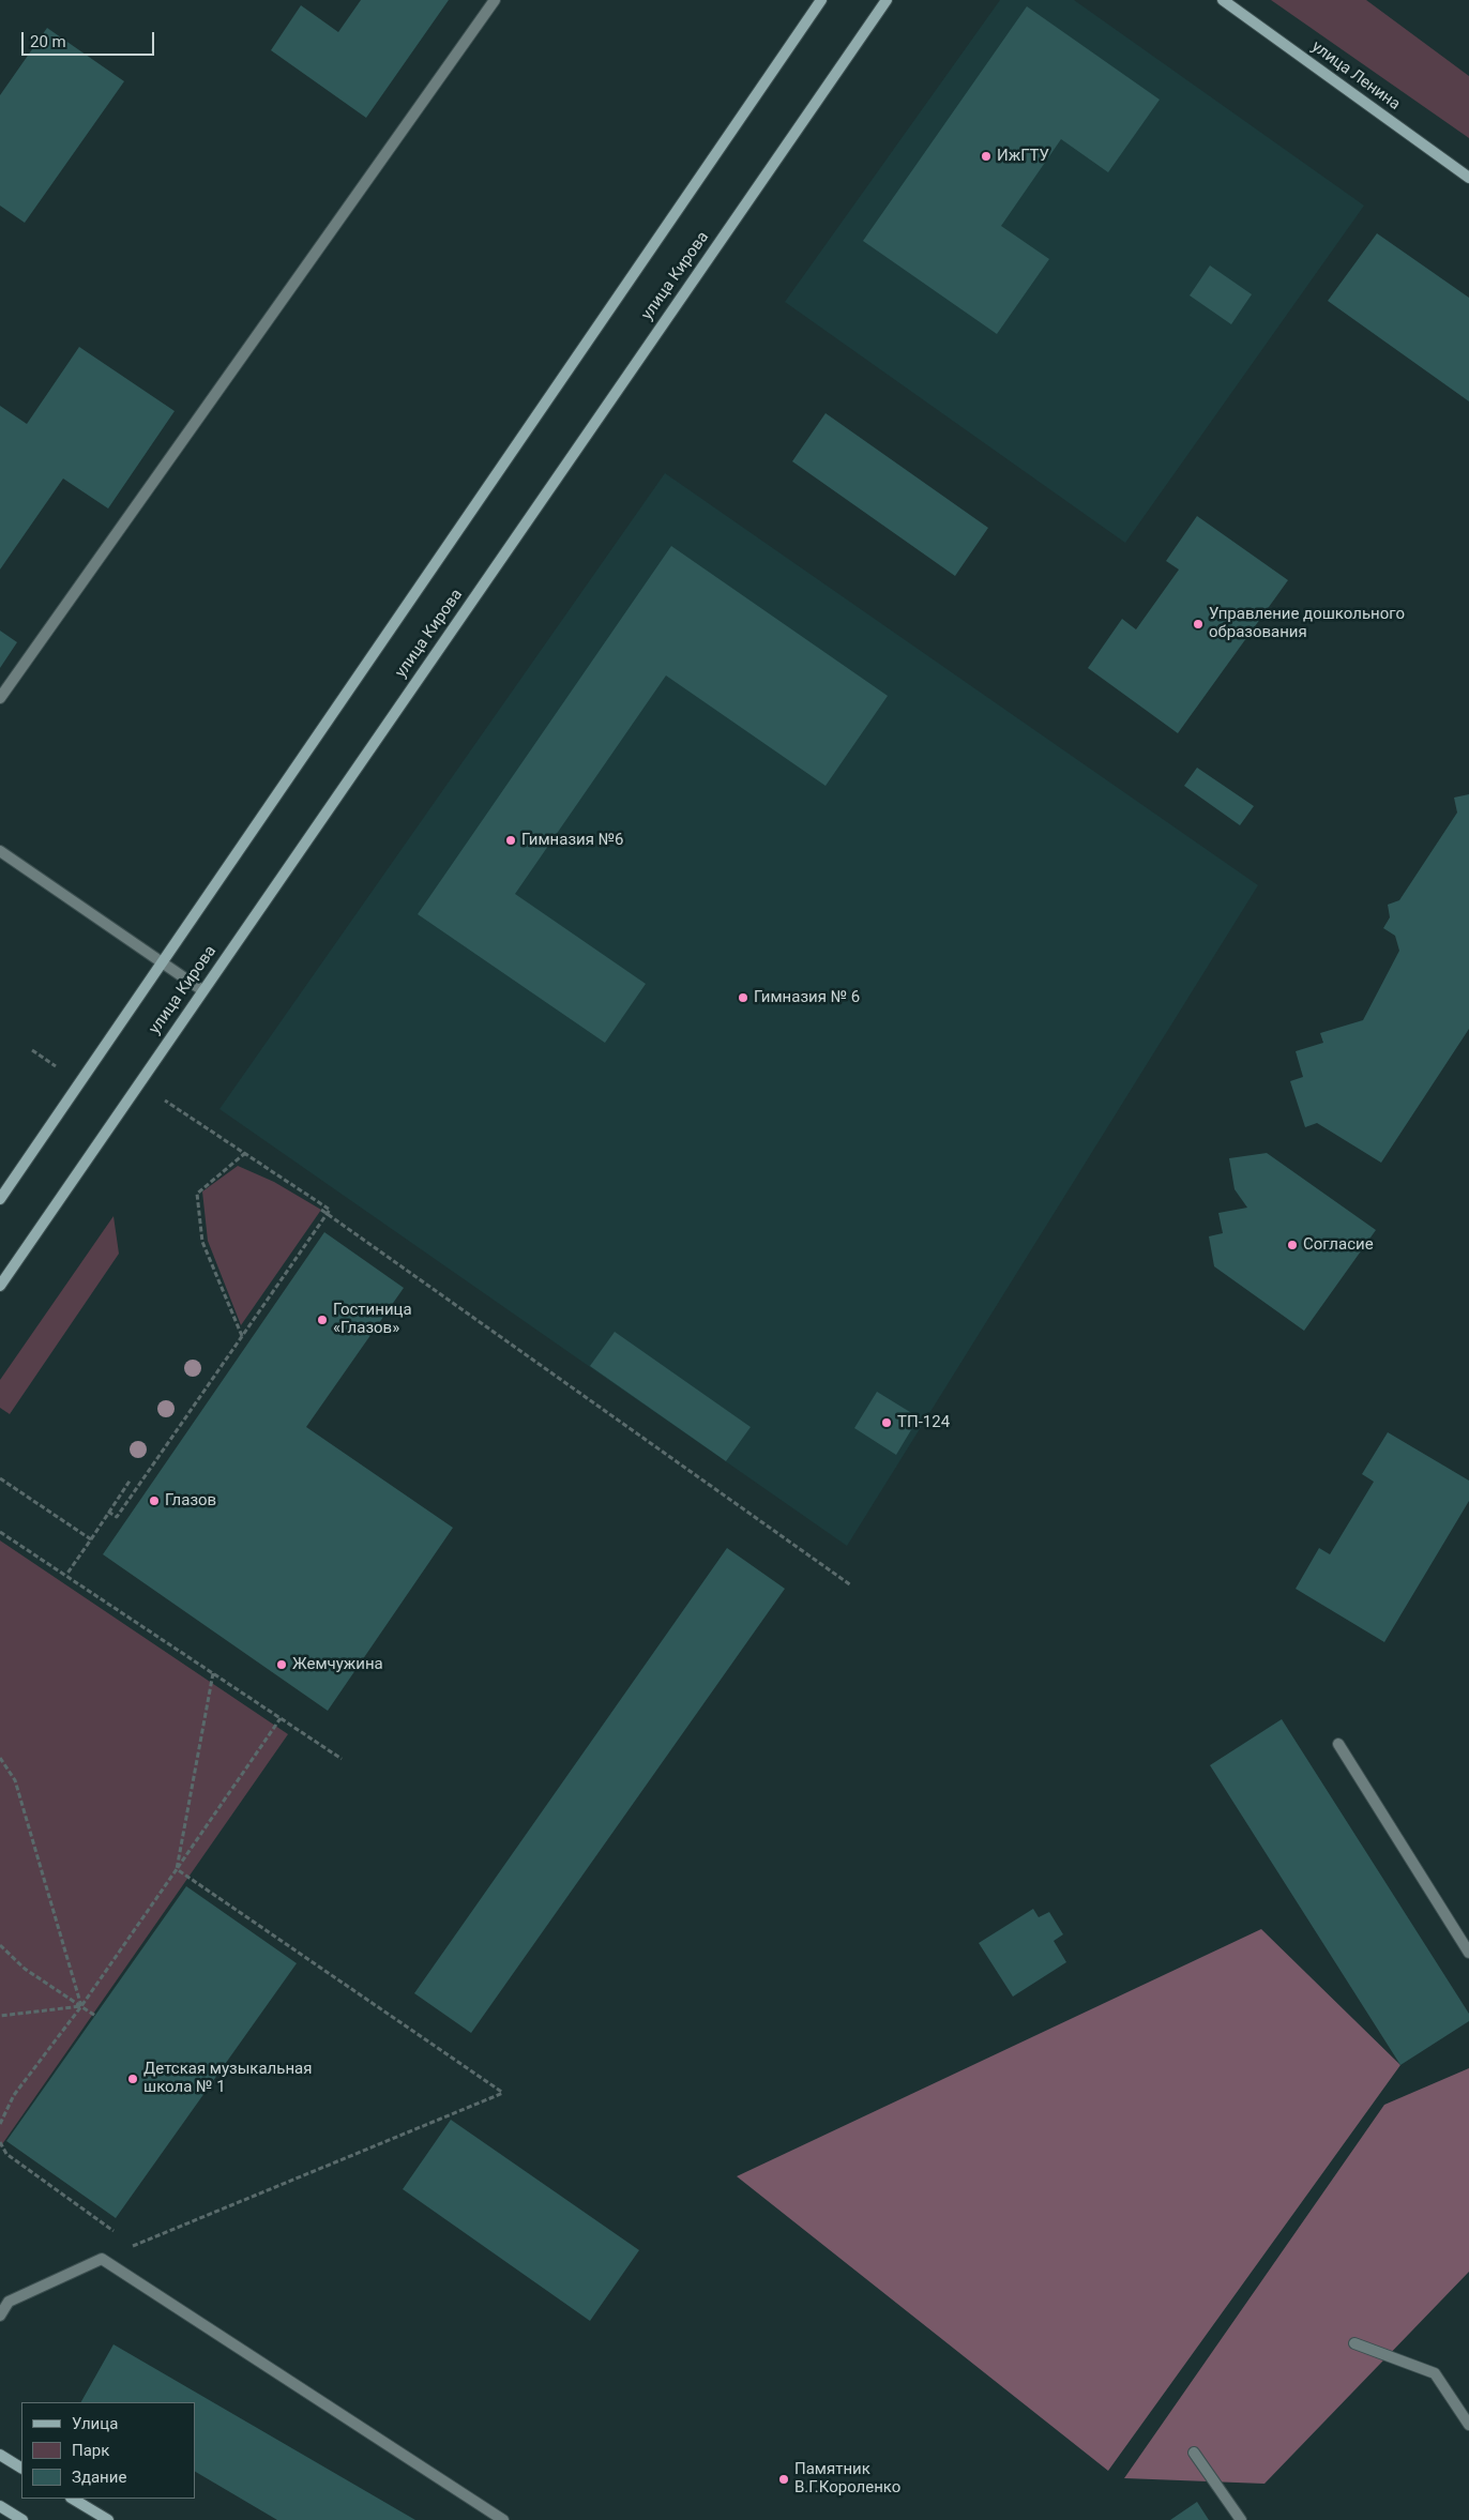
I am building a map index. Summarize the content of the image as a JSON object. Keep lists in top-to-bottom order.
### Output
{
  "streets": {
    "main road": ["улица Ленина", "улица Кирова"]
  },
  "places": [
    "ИжГТУ",
    "Управление дошкольного образования",
    "Гимназия №6",
    "Гимназия № 6",
    "Согласие",
    "Гостиница «Глазов»",
    "ТП-124",
    "Глазов",
    "Жемчужина",
    "Детская музыкальная школа № 1",
    "Памятник В.Г.Короленко"
  ],
  "legend": ["Улица", "Парк", "Здание"],
  "scale_bar": "20 m"
}
